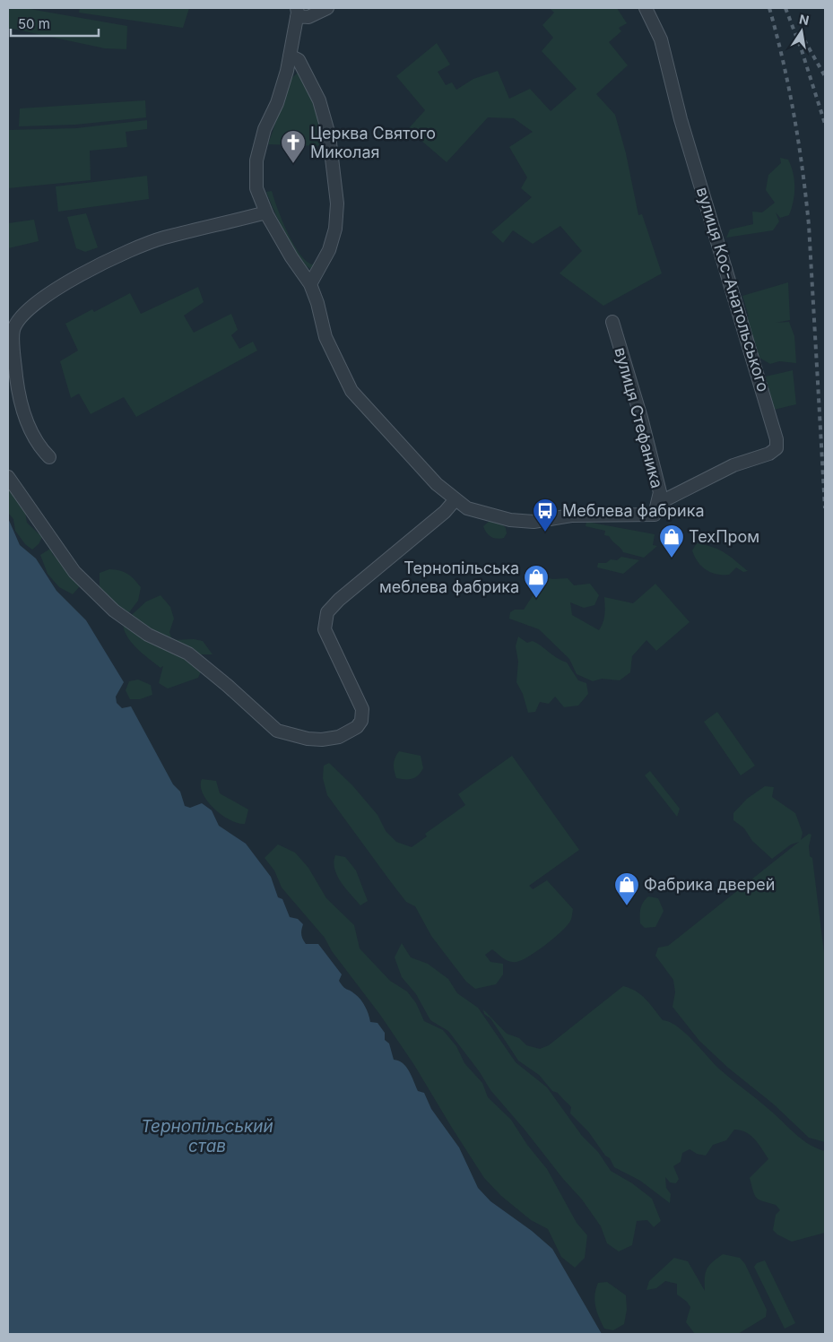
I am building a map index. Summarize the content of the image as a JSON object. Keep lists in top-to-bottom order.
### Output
{
  "streets": {
    "street": ["вулиця Кос-Анатольського", "вулиця Стефаника"]
  },
  "crossings": [
    ["вулиця Кос-Анатольського", "вулиця Стефаника"]
  ],
  "water": ["Тернопільський став"],
  "places": {
    "church": ["Церква Святого Миколая"],
    "bus stop": ["Меблева фабрика"],
    "shop": ["ТехПром", "Тернопільська меблева фабрика", "Фабрика дверей"]
  },
  "scale_bar": "50 m",
  "north": "top"
}
